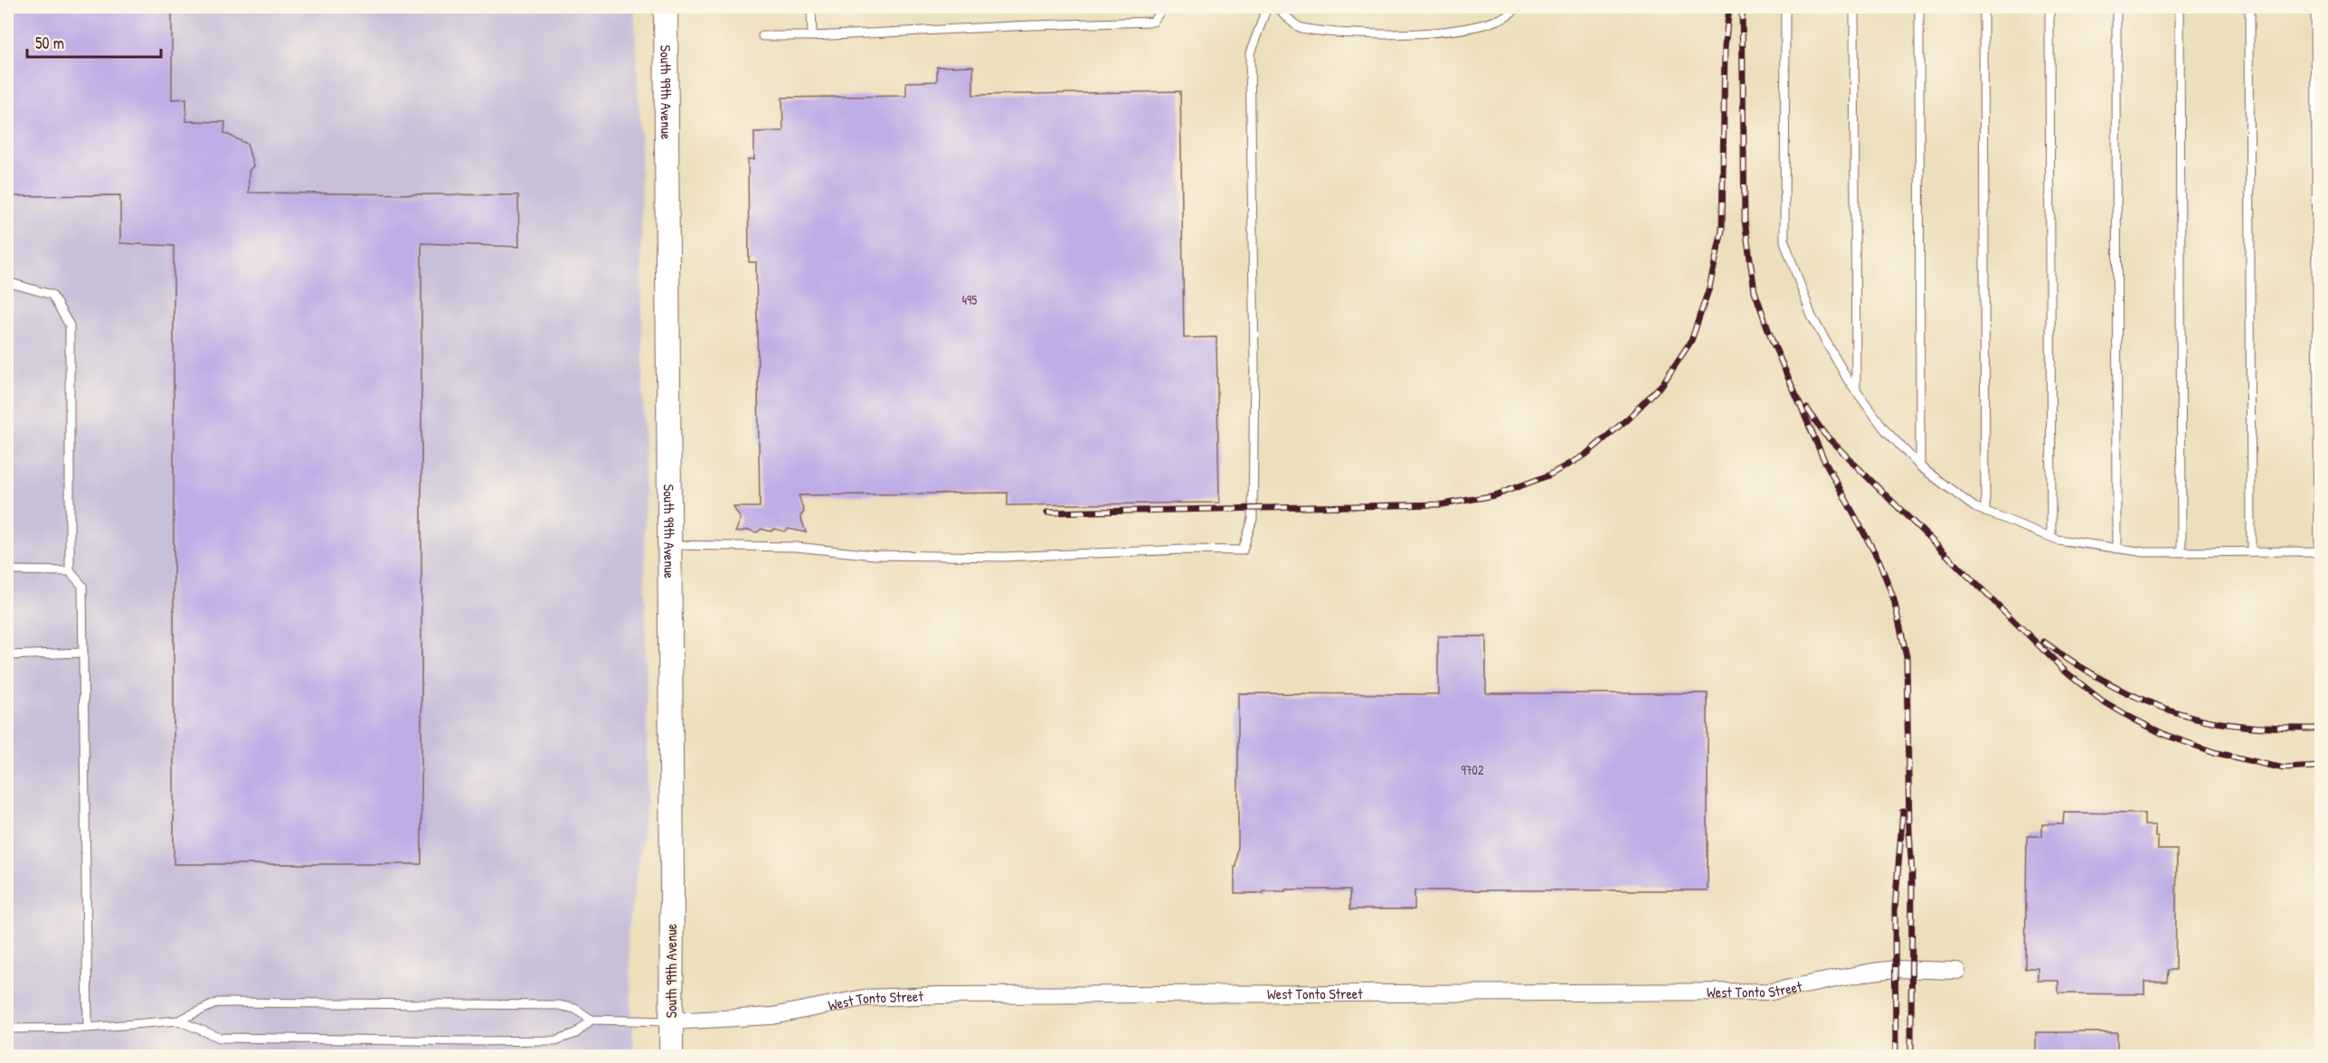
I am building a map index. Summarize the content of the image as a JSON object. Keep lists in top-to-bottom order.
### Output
{
  "streets": {
    "main road": ["South 99th Avenue"],
    "street": ["West Tonto Street"]
  },
  "crossings": [
    ["South 99th Avenue", "West Tonto Street"]
  ],
  "house_numbers": ["495", "9702"],
  "scale_bar": "50 m"
}
